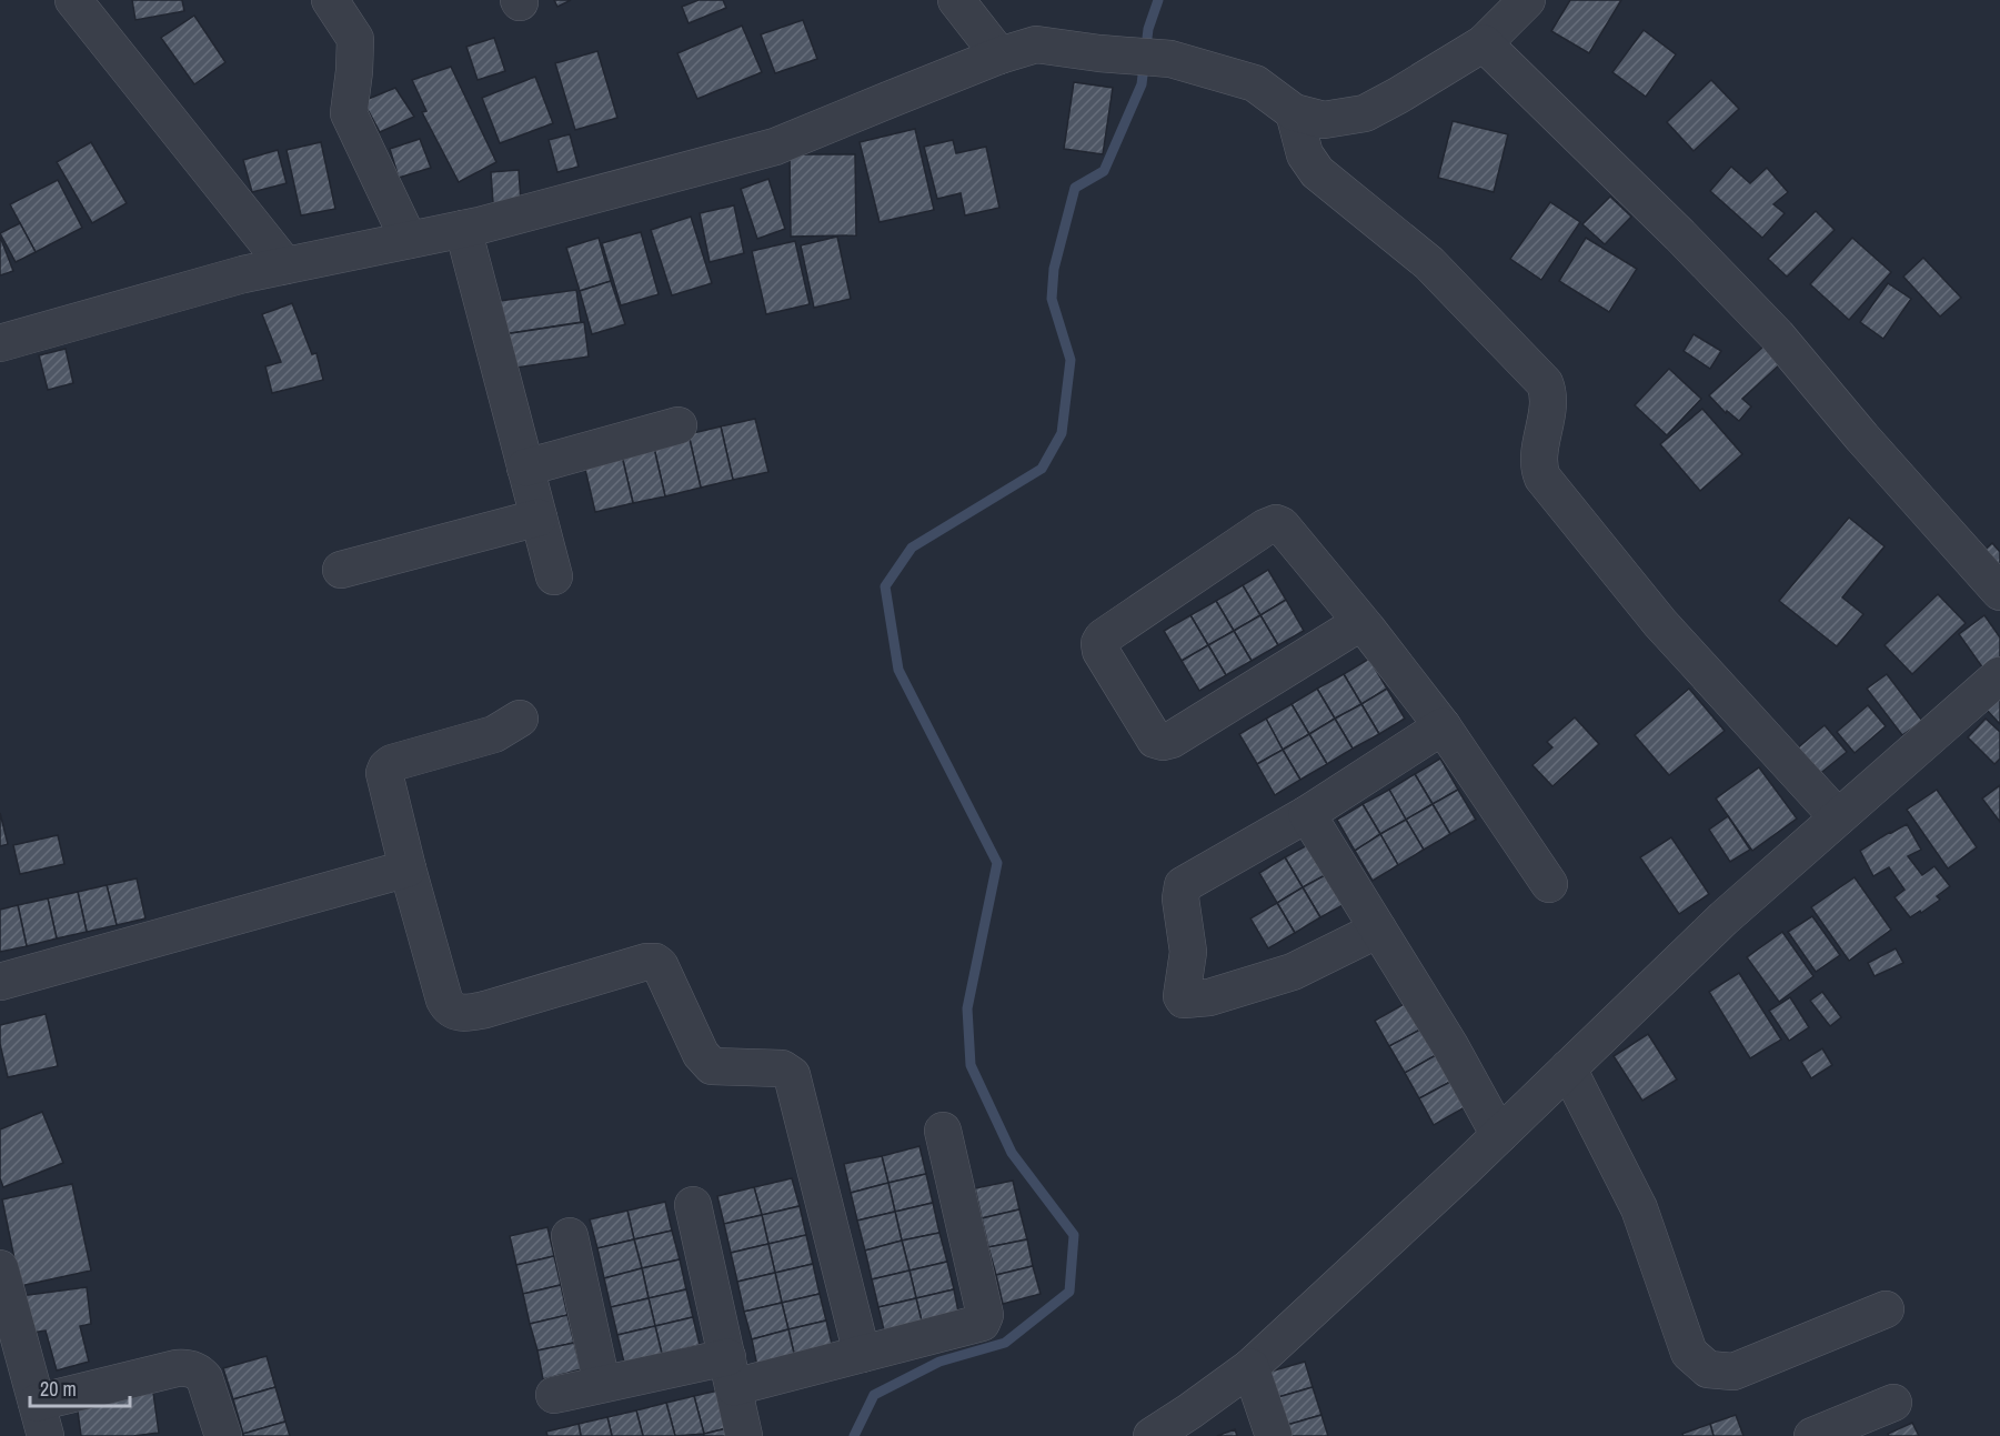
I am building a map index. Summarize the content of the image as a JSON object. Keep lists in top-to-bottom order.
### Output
{
  "scale_bar": "20 m"
}
